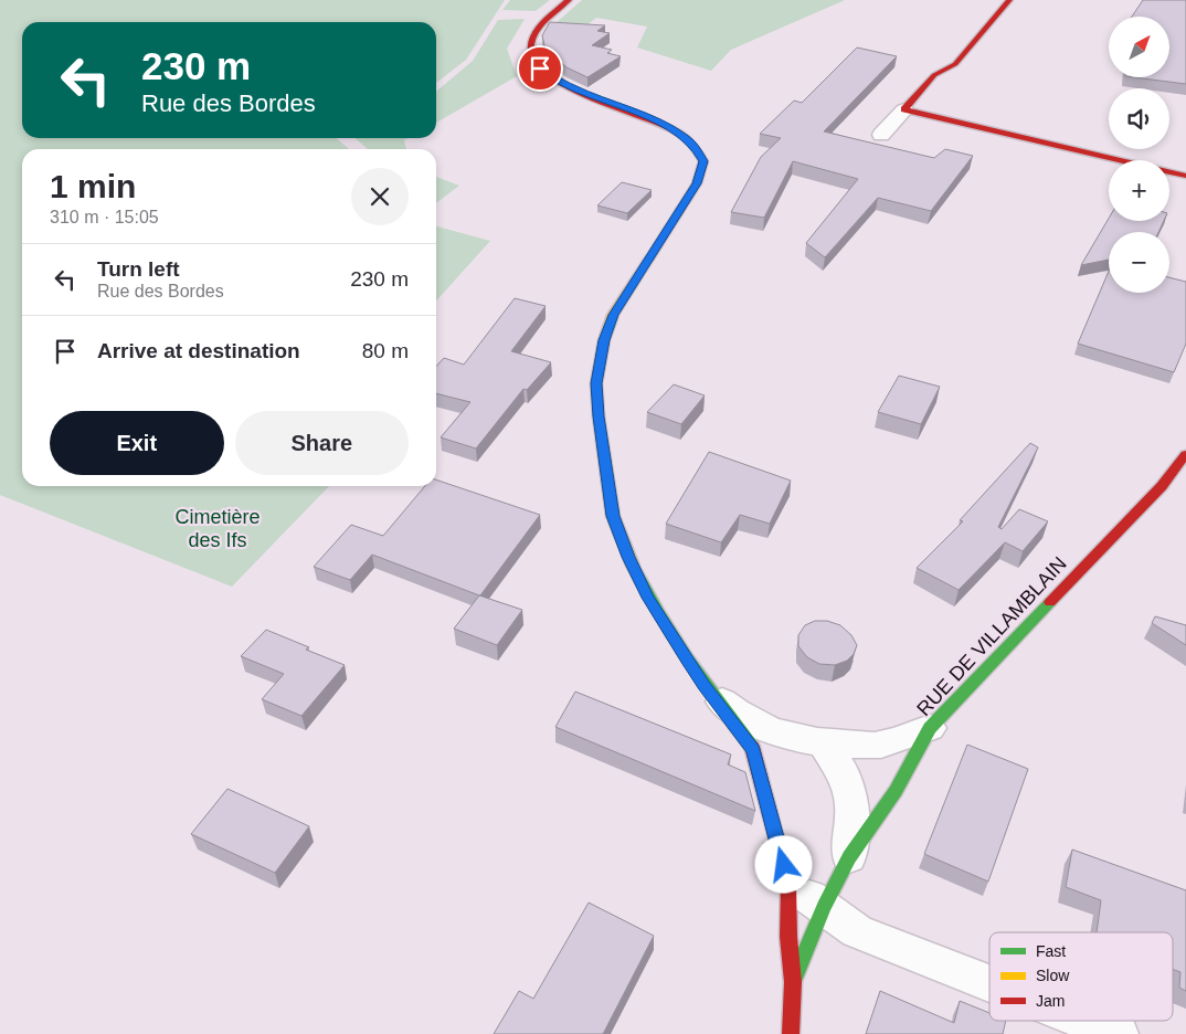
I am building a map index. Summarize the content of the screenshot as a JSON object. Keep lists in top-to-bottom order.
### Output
{
  "streets": {
    "street": ["RUE DE VILLAMBLAIN"]
  },
  "parks": ["Cimetière des Ifs"],
  "legend": ["Fast", "Slow", "Jam"],
  "north": "top right",
  "page": {
    "map_buttons": ["+", "−"],
    "turn": ["230 m", "Rue des Bordes"],
    "heading": ["1 min", "310 m · 15:05"],
    "list": [
      {
        "name": "Turn left",
        "note": "Rue des Bordes",
        "value": "230 m"
      },
      {
        "name": "Arrive at destination",
        "value": "80 m"
      }
    ],
    "buttons": ["Exit", "Share"]
  }
}
